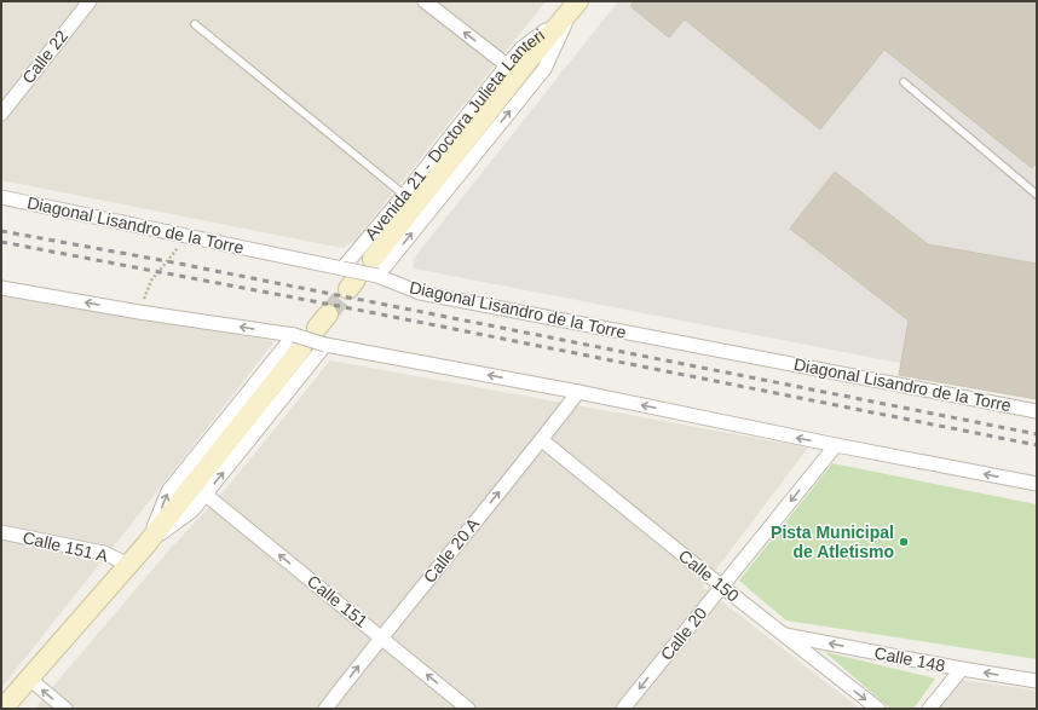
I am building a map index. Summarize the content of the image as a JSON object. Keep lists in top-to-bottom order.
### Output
{
  "streets": {
    "main road": ["Avenida 21 - Doctora Julieta Lanteri"],
    "street": [
      "Calle 22",
      "Diagonal Lisandro de la Torre",
      "Calle 151 A",
      "Calle 20 A",
      "Calle 150",
      "Calle 151",
      "Calle 20",
      "Calle 148"
    ]
  },
  "crossings": [
    ["Avenida 21 - Doctora Julieta Lanteri", "Diagonal Lisandro de la Torre"],
    ["Calle 20 A", "Calle 150"],
    ["Calle 20 A", "Calle 151"],
    ["Calle 150", "Calle 20"],
    ["Calle 150", "Calle 148"]
  ],
  "one_way": [
    "Calle 20 A",
    "Calle 151",
    "Calle 20",
    "Calle 148"
  ],
  "places": ["Pista Municipal de Atletismo"]
}
